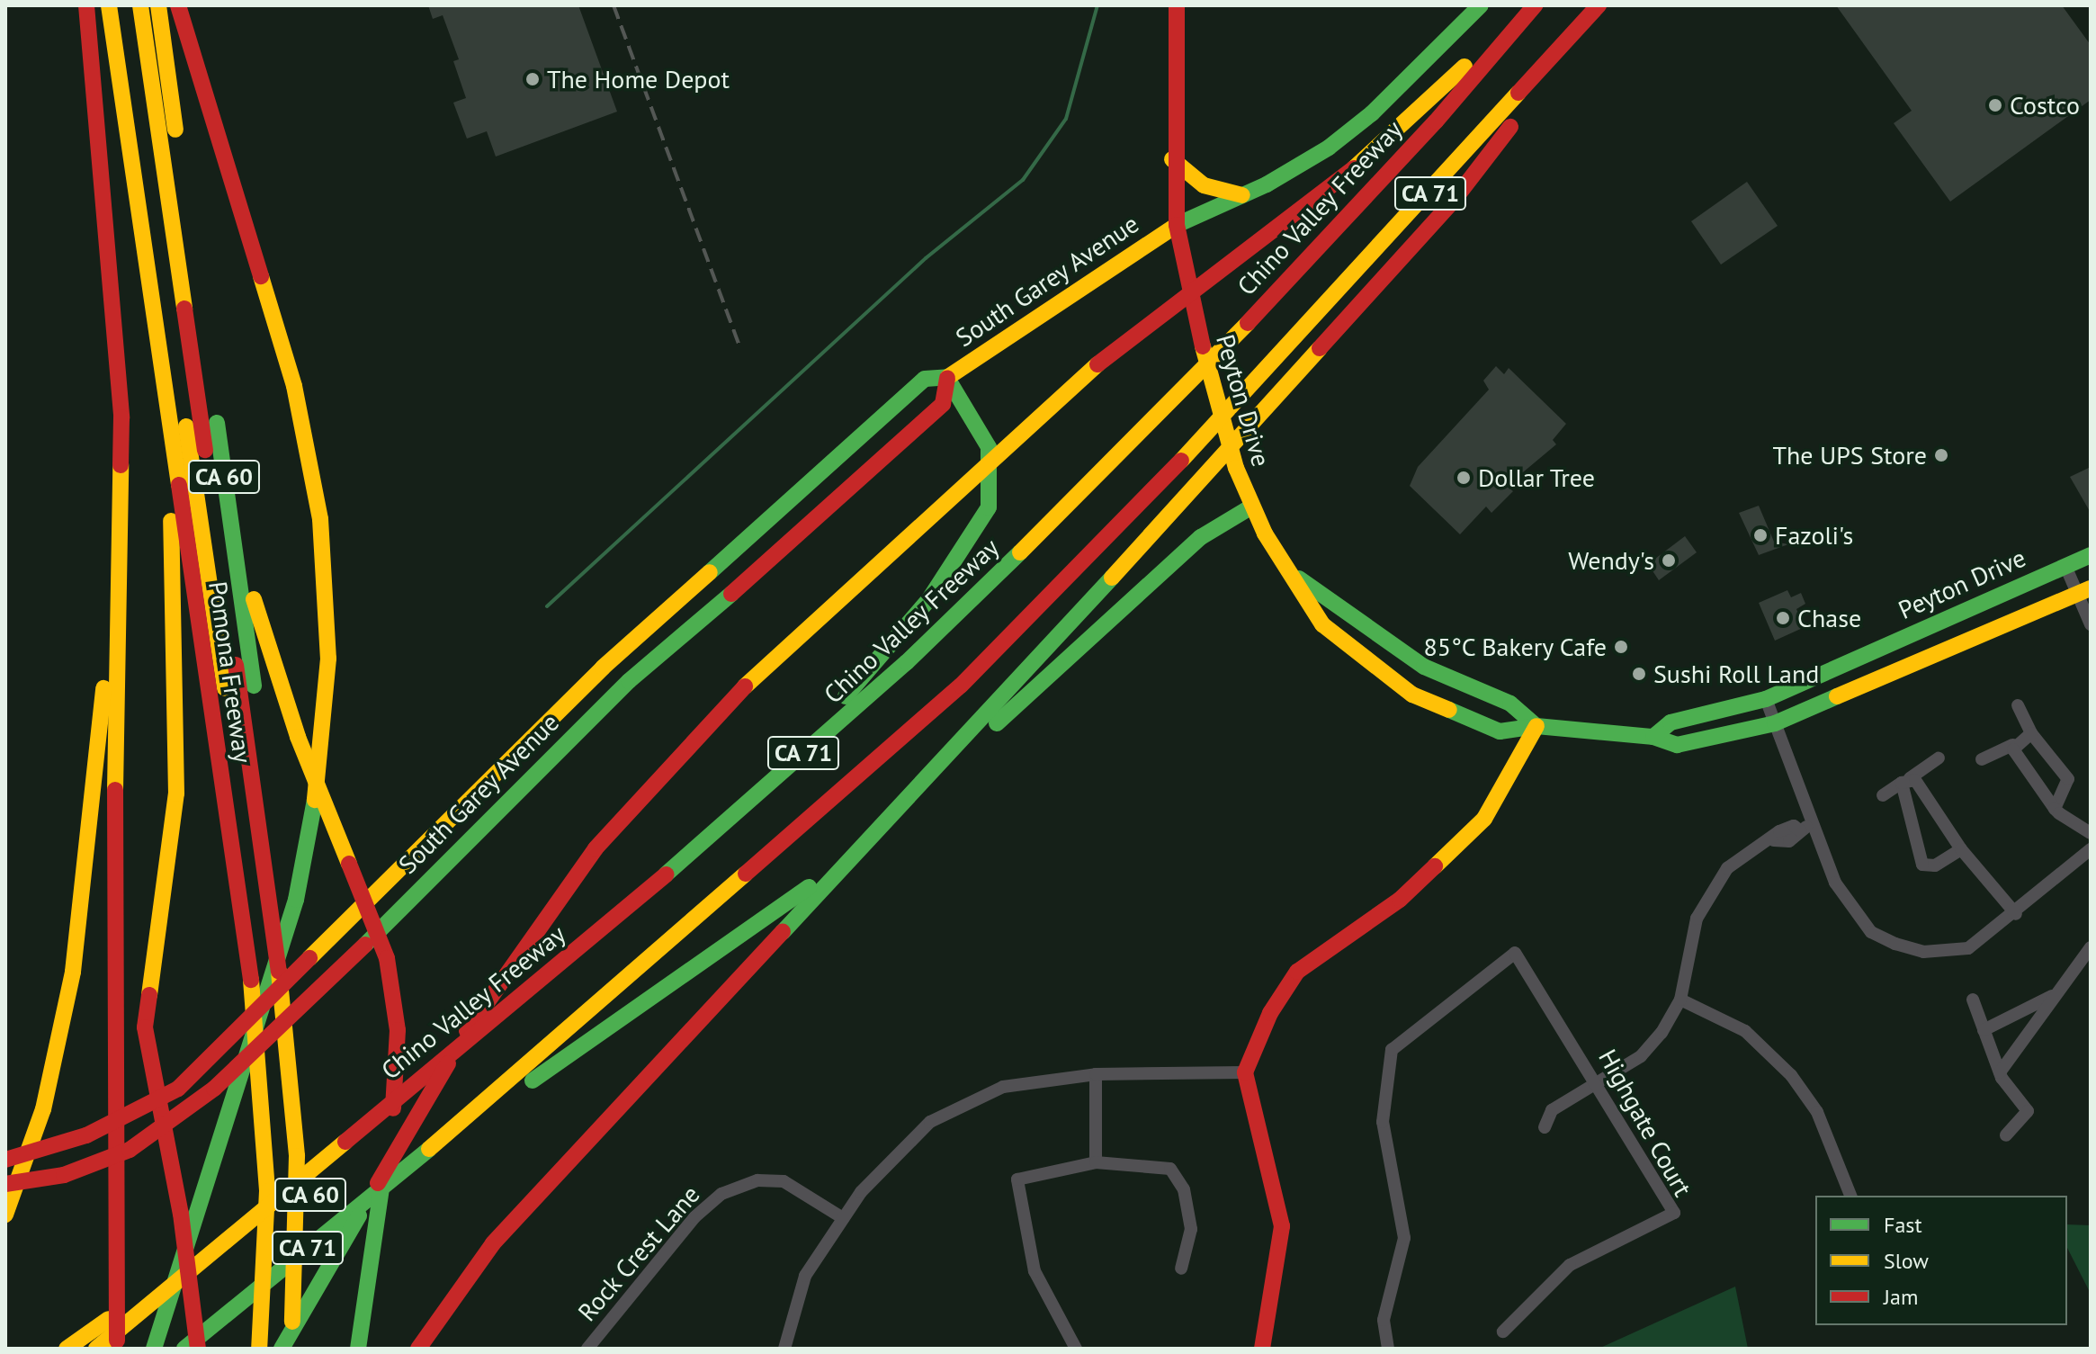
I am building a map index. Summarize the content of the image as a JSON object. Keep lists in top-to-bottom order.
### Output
{
  "streets": {
    "main road": [
      "CA 71",
      "Chino Valley Freeway",
      "South Garey Avenue",
      "Peyton Drive",
      "CA 60",
      "Pomona Freeway"
    ],
    "street": ["Highgate Court", "Rock Crest Lane"]
  },
  "crossings": [
    ["South Garey Avenue", "Peyton Drive"]
  ],
  "places": [
    "The Home Depot",
    "Costco",
    "The UPS Store",
    "Dollar Tree",
    "Fazoli's",
    "Wendy's",
    "Chase",
    "85°C Bakery Cafe",
    "Sushi Roll Land"
  ],
  "legend": ["Fast", "Slow", "Jam"]
}
